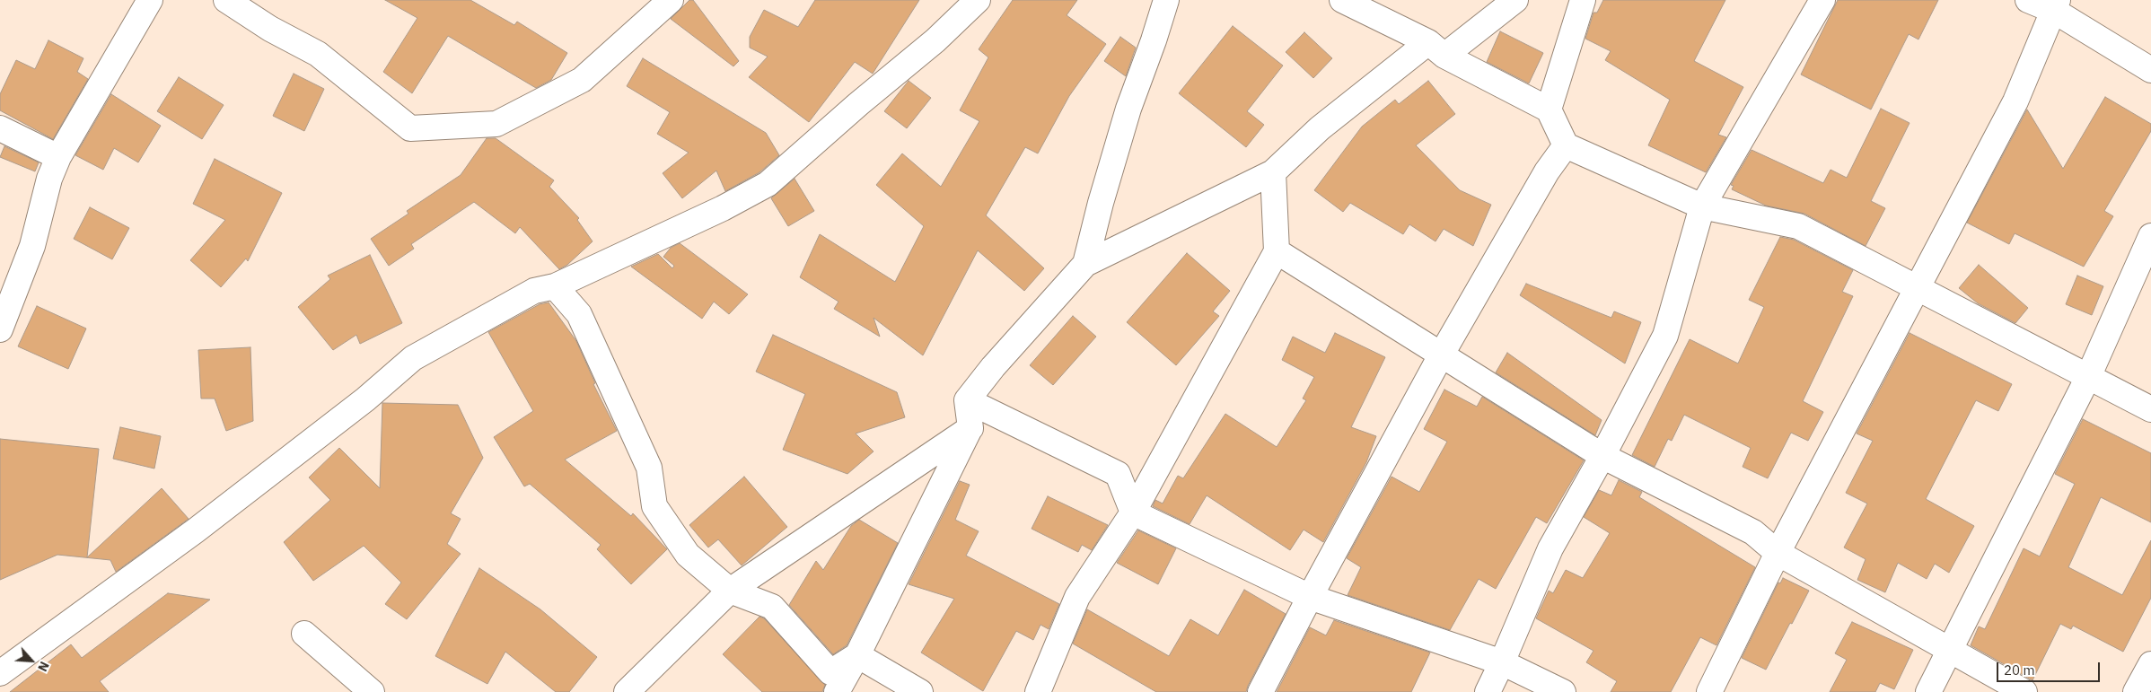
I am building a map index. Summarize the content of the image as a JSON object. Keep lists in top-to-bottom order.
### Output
{
  "scale_bar": "20 m",
  "north": "bottom right"
}
